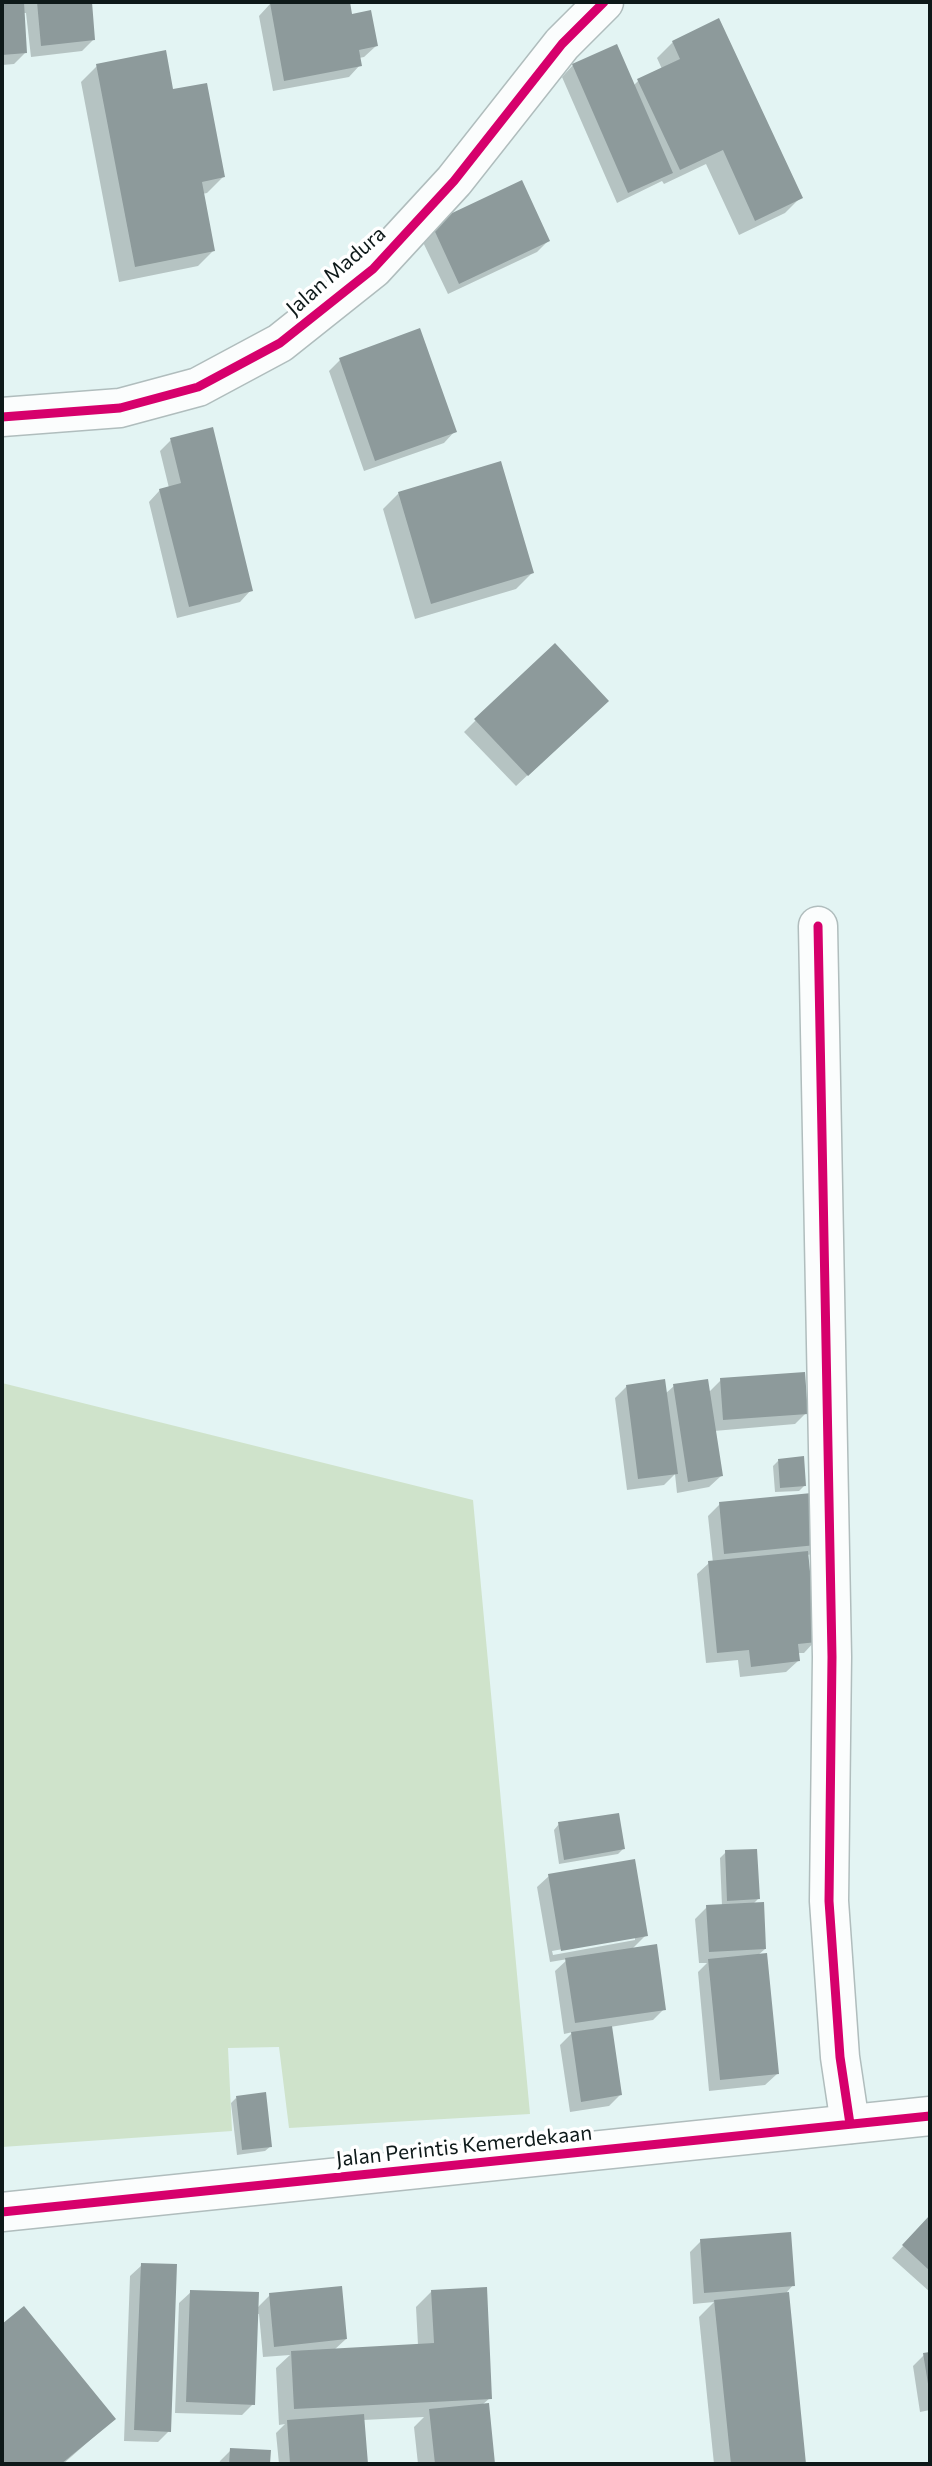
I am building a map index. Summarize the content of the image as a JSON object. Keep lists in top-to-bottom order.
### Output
{
  "streets": {
    "street": ["Jalan Madura", "Jalan Perintis Kemerdekaan"]
  }
}
